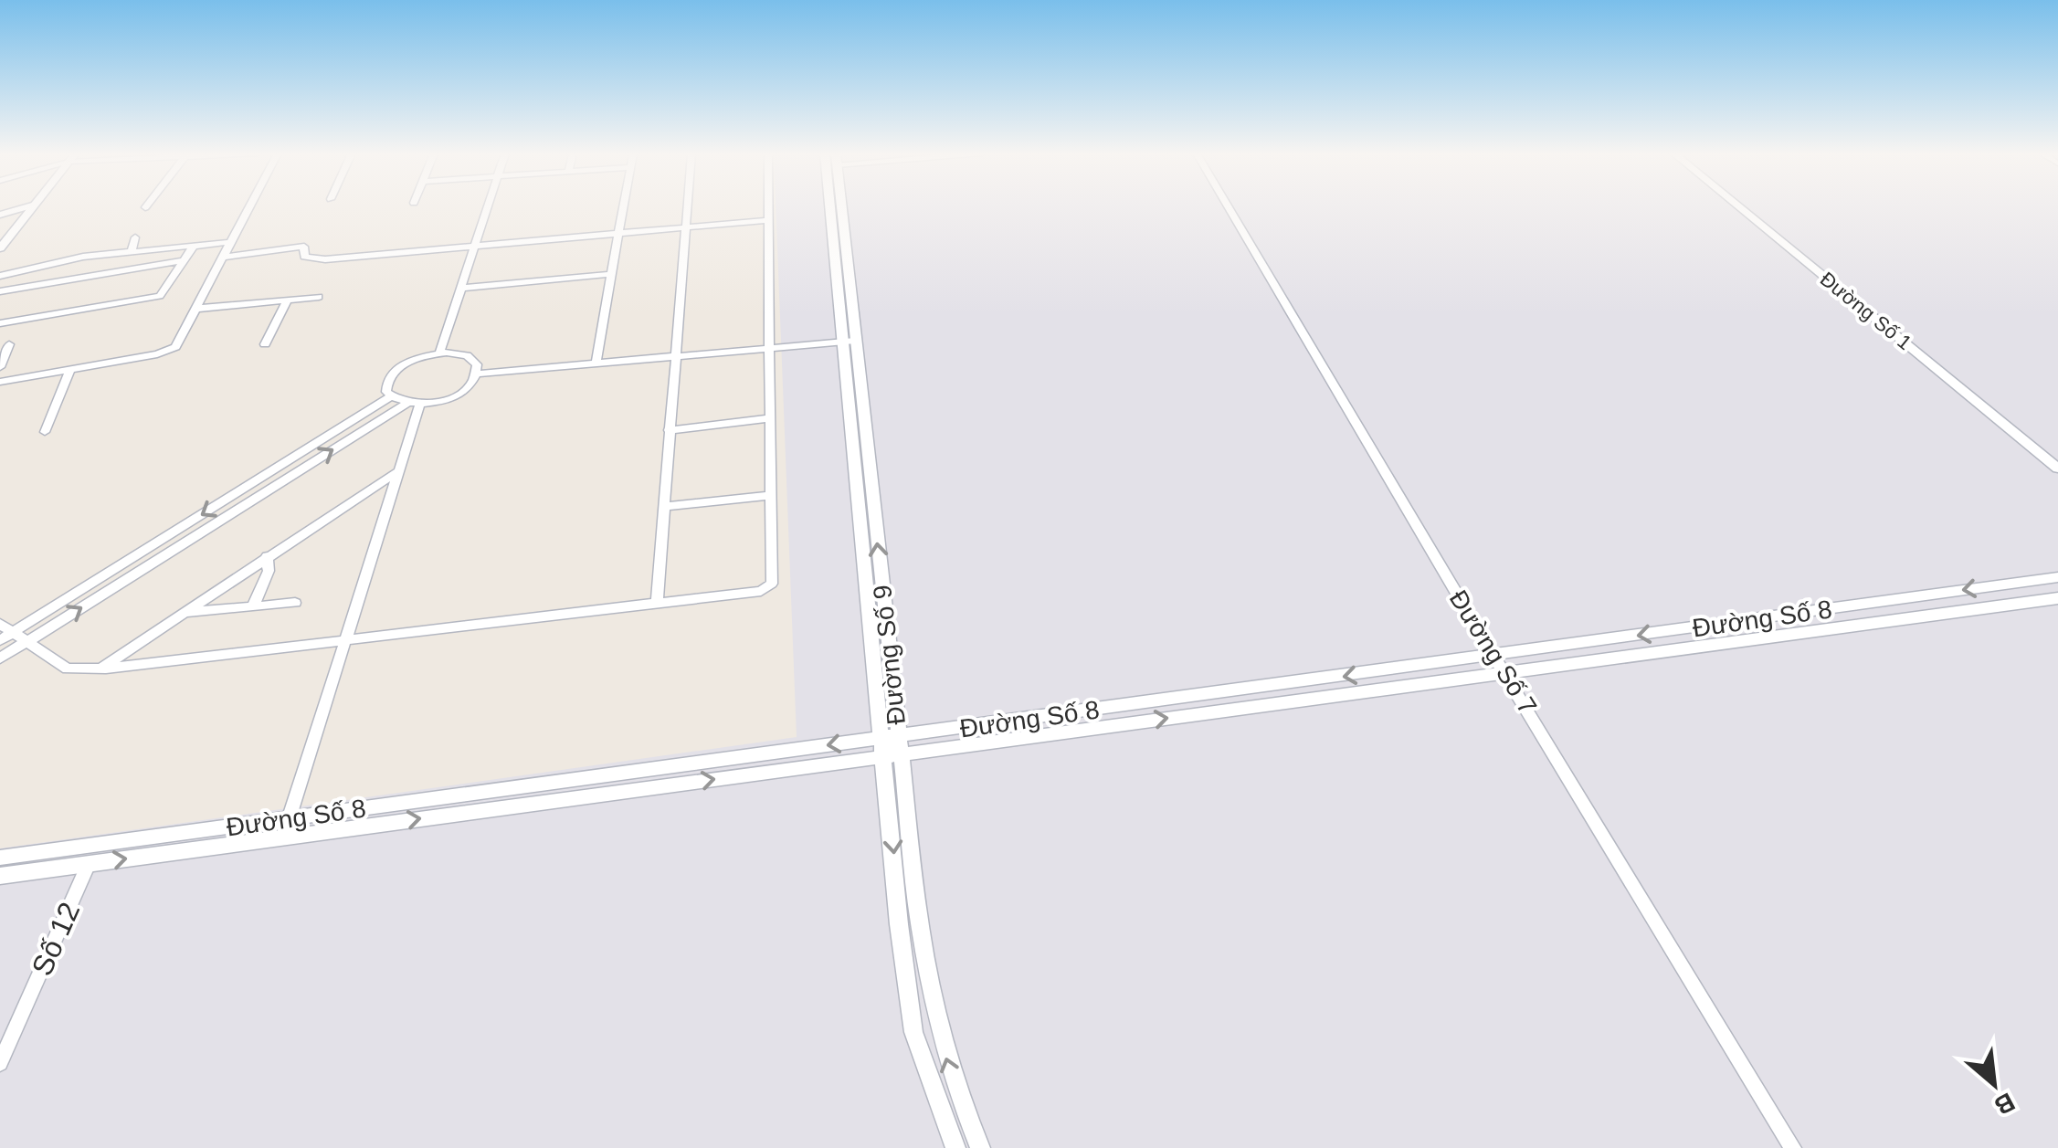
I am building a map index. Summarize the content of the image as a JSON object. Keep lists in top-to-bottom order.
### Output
{
  "streets": {
    "street": [
      "Đường Số 1",
      "Đường Số 8",
      "Đường Số 7",
      "Đường Số 9",
      "Số 12"
    ]
  },
  "crossings": [
    ["Đường Số 8", "Đường Số 7"],
    ["Đường Số 8", "Đường Số 9"],
    ["Đường Số 8", "Số 12"]
  ],
  "north": "bottom right"
}
